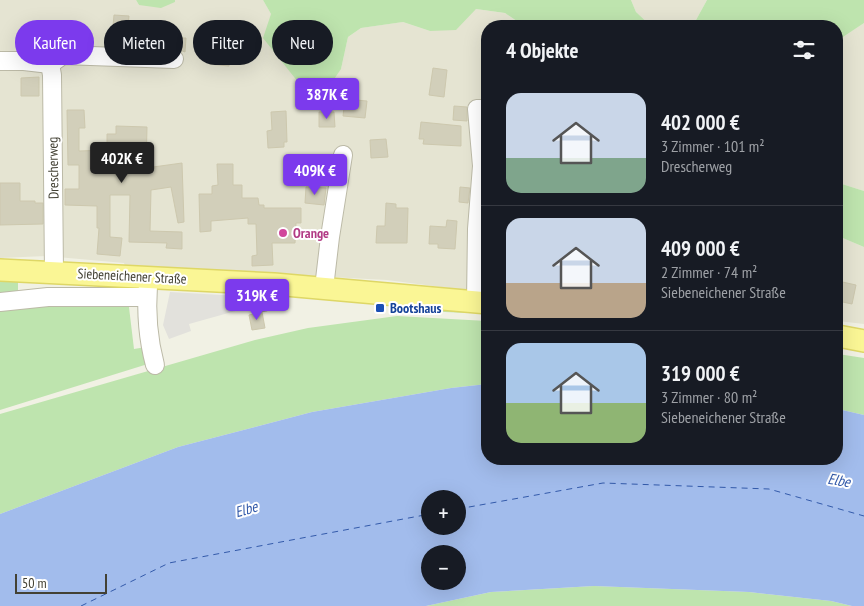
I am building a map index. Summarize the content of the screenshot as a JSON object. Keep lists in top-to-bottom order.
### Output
{
  "streets": {
    "main road": ["Siebeneichener Straße"],
    "street": ["Drescherweg"]
  },
  "crossings": [
    ["Drescherweg", "Siebeneichener Straße"]
  ],
  "water": ["Elbe"],
  "places": {
    "other": ["Orange"],
    "transit": ["Bootshaus"]
  },
  "scale_bar": "50 m",
  "page": {
    "chip": [
      "Kaufen",
      "Mieten",
      "Filter",
      "Neu"
    ],
    "heading": "4 Objekte",
    "price": [
      "387K €",
      "402K €",
      "409K €",
      "319K €"
    ],
    "list": [
      {
        "name": "402 000 €",
        "note": "3 Zimmer · 101 m² · Drescherweg"
      },
      {
        "name": "409 000 €",
        "note": "2 Zimmer · 74 m² · Siebeneichener Straße"
      },
      {
        "name": "319 000 €",
        "note": "3 Zimmer · 80 m² · Siebeneichener Straße"
      }
    ],
    "map_buttons": ["+", "−"],
    "scale": "50 m"
  }
}
